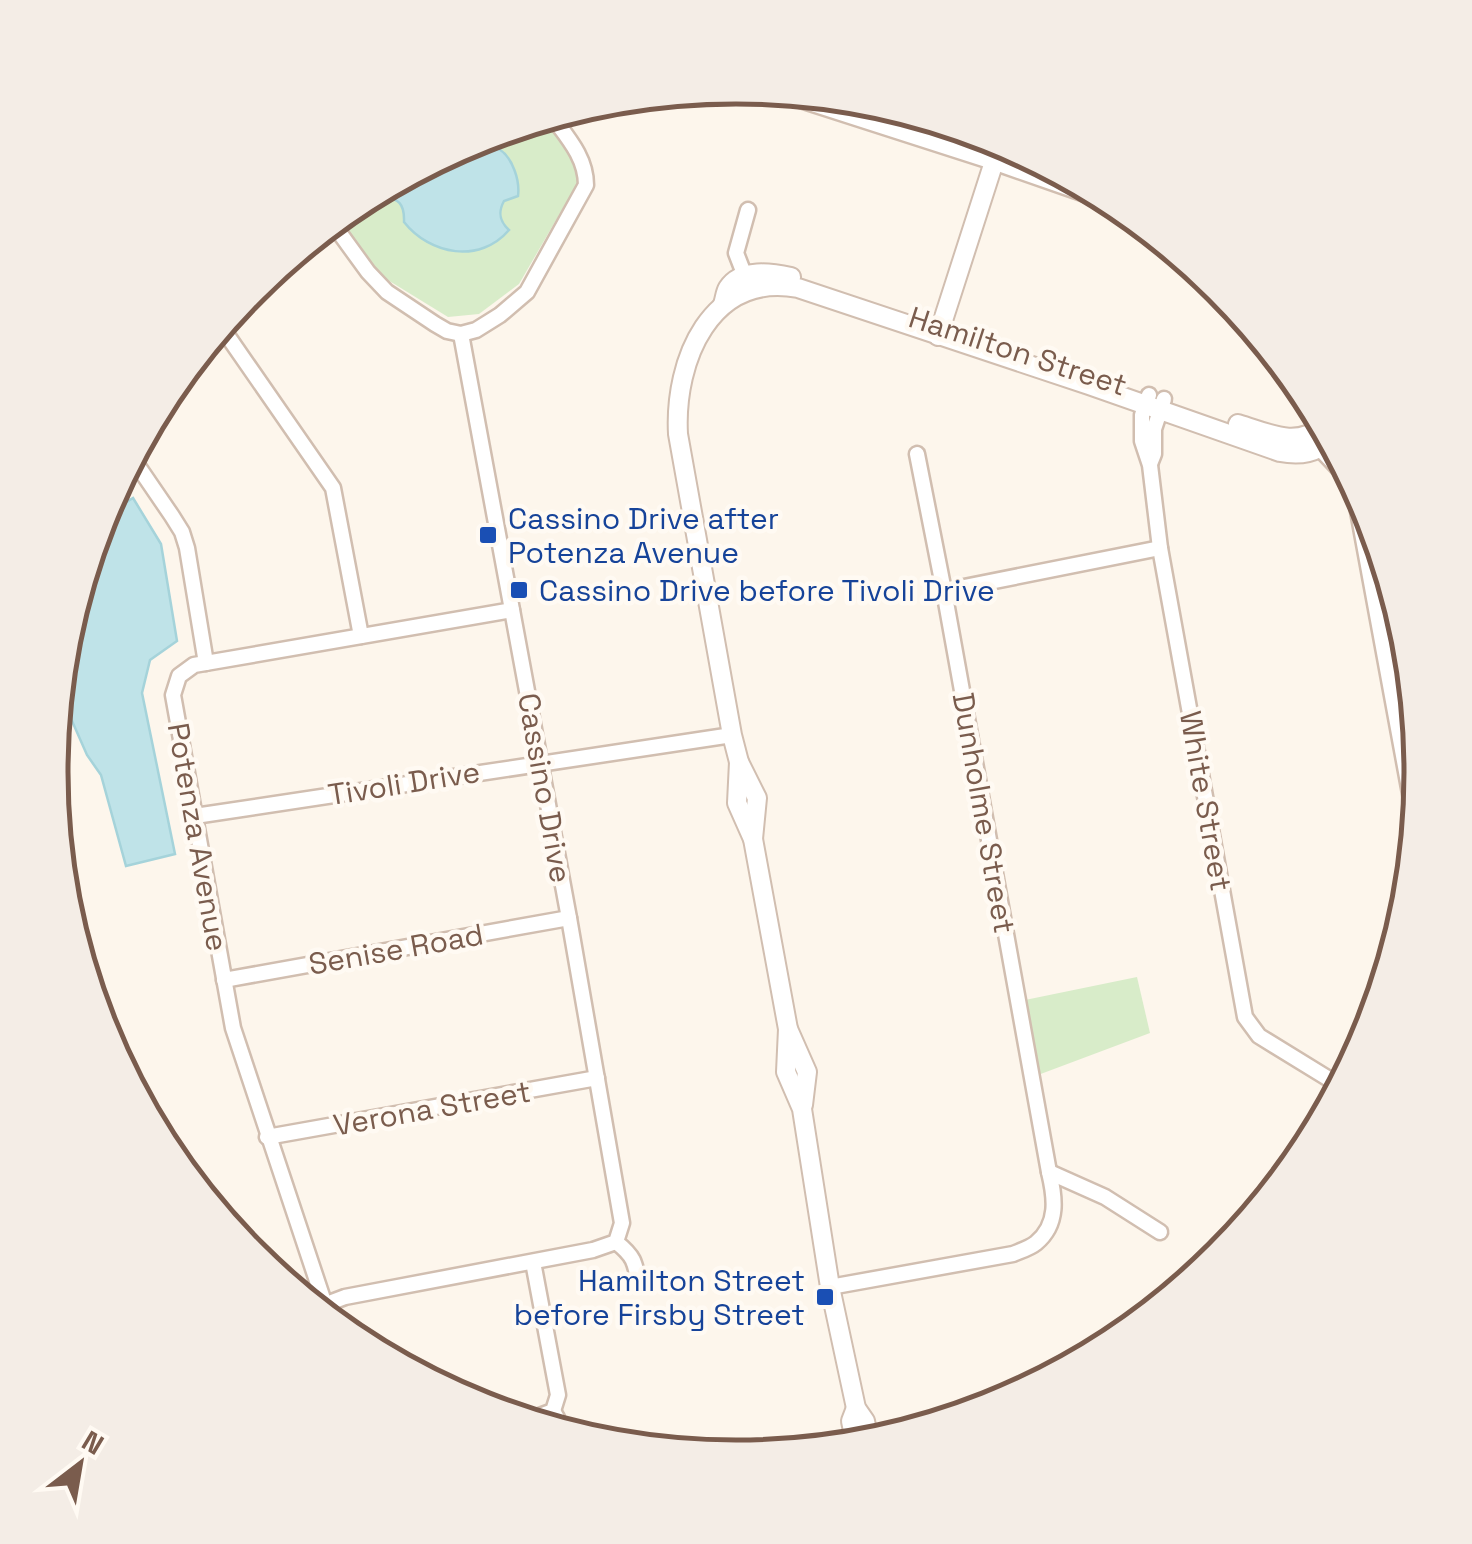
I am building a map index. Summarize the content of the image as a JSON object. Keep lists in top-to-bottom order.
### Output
{
  "streets": {
    "street": [
      "Hamilton Street",
      "Tivoli Drive",
      "Cassino Drive",
      "White Street",
      "Dunholme Street",
      "Potenza Avenue",
      "Senise Road",
      "Verona Street"
    ]
  },
  "crossings": [
    ["Hamilton Street", "Tivoli Drive"],
    ["Hamilton Street", "White Street"],
    ["Hamilton Street", "Dunholme Street"],
    ["Tivoli Drive", "Cassino Drive"],
    ["Tivoli Drive", "Potenza Avenue"],
    ["Cassino Drive", "Senise Road"],
    ["Cassino Drive", "Verona Street"],
    ["Potenza Avenue", "Senise Road"],
    ["Potenza Avenue", "Verona Street"]
  ],
  "places": {
    "transit": ["Cassino Drive after Potenza Avenue", "Cassino Drive before Tivoli Drive", "Hamilton Street before Firsby Street"]
  },
  "north": "top right"
}
